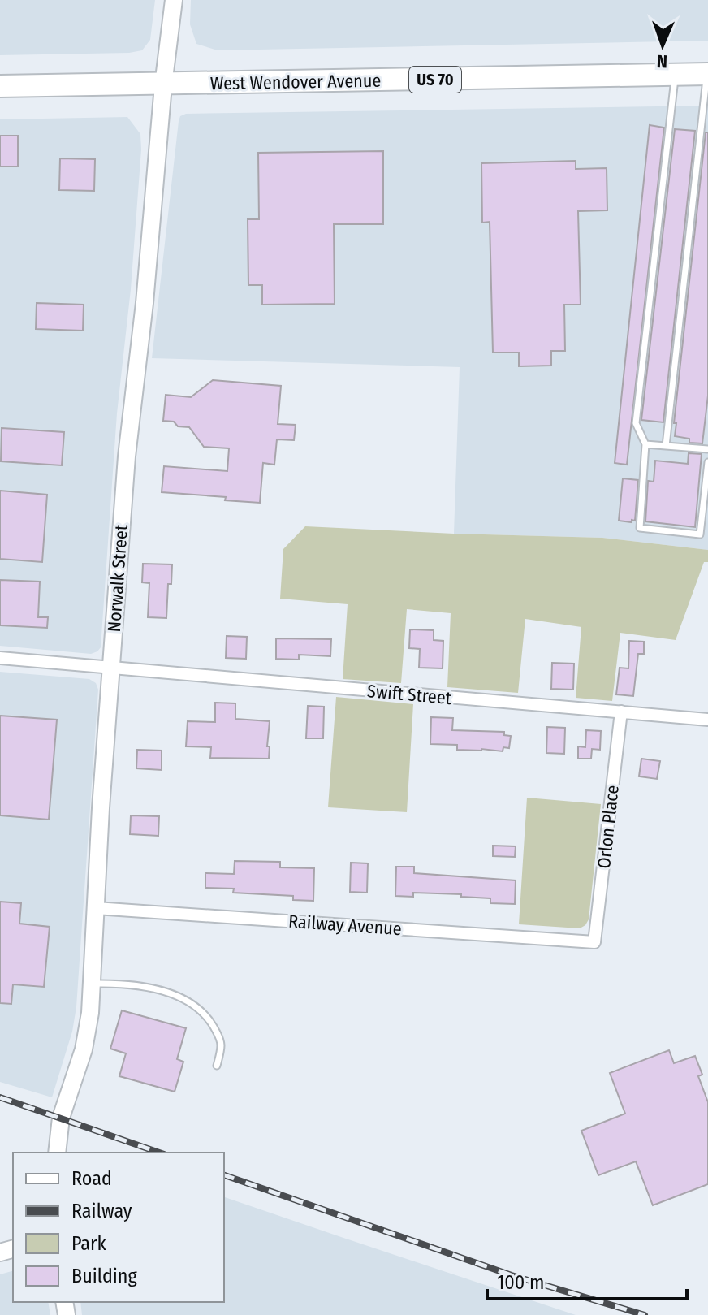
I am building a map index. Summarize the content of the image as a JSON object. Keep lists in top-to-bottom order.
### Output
{
  "streets": {
    "highway": ["US 70", "West Wendover Avenue"],
    "street": [
      "Norwalk Street",
      "Swift Street",
      "Orlon Place",
      "Railway Avenue"
    ]
  },
  "crossings": [
    ["West Wendover Avenue", "Norwalk Street"],
    ["Norwalk Street", "Swift Street"],
    ["Norwalk Street", "Railway Avenue"],
    ["Swift Street", "Orlon Place"],
    ["Orlon Place", "Railway Avenue"]
  ],
  "legend": [
    "Road",
    "Railway",
    "Park",
    "Building"
  ],
  "scale_bar": "100 m",
  "north": "bottom"
}
